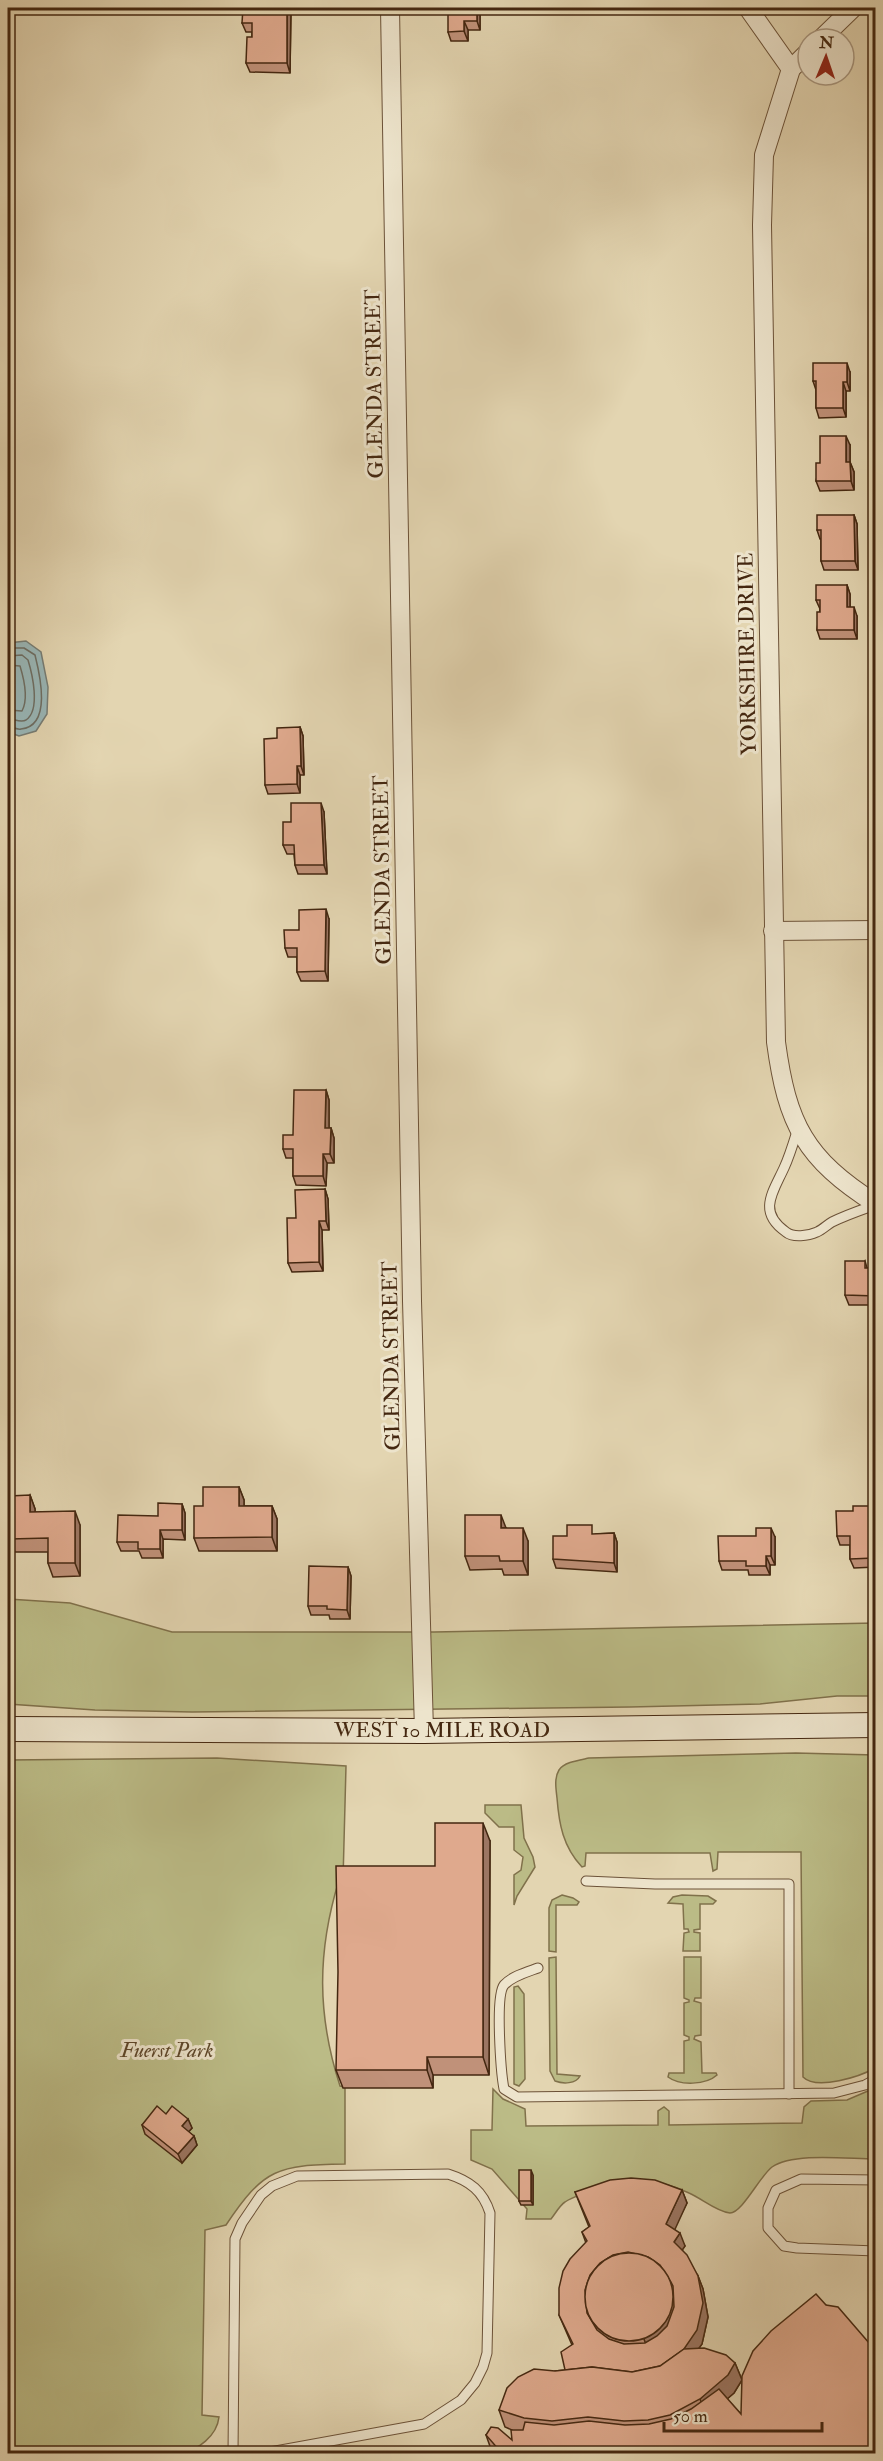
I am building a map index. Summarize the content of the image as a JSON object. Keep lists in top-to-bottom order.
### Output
{
  "streets": {
    "main road": ["WEST 10 MILE ROAD"],
    "street": ["GLENDA STREET", "YORKSHIRE DRIVE"]
  },
  "crossings": [
    ["GLENDA STREET", "WEST 10 MILE ROAD"]
  ],
  "parks": ["Fuerst Park"],
  "scale_bar": "50 m",
  "north": "top"
}
